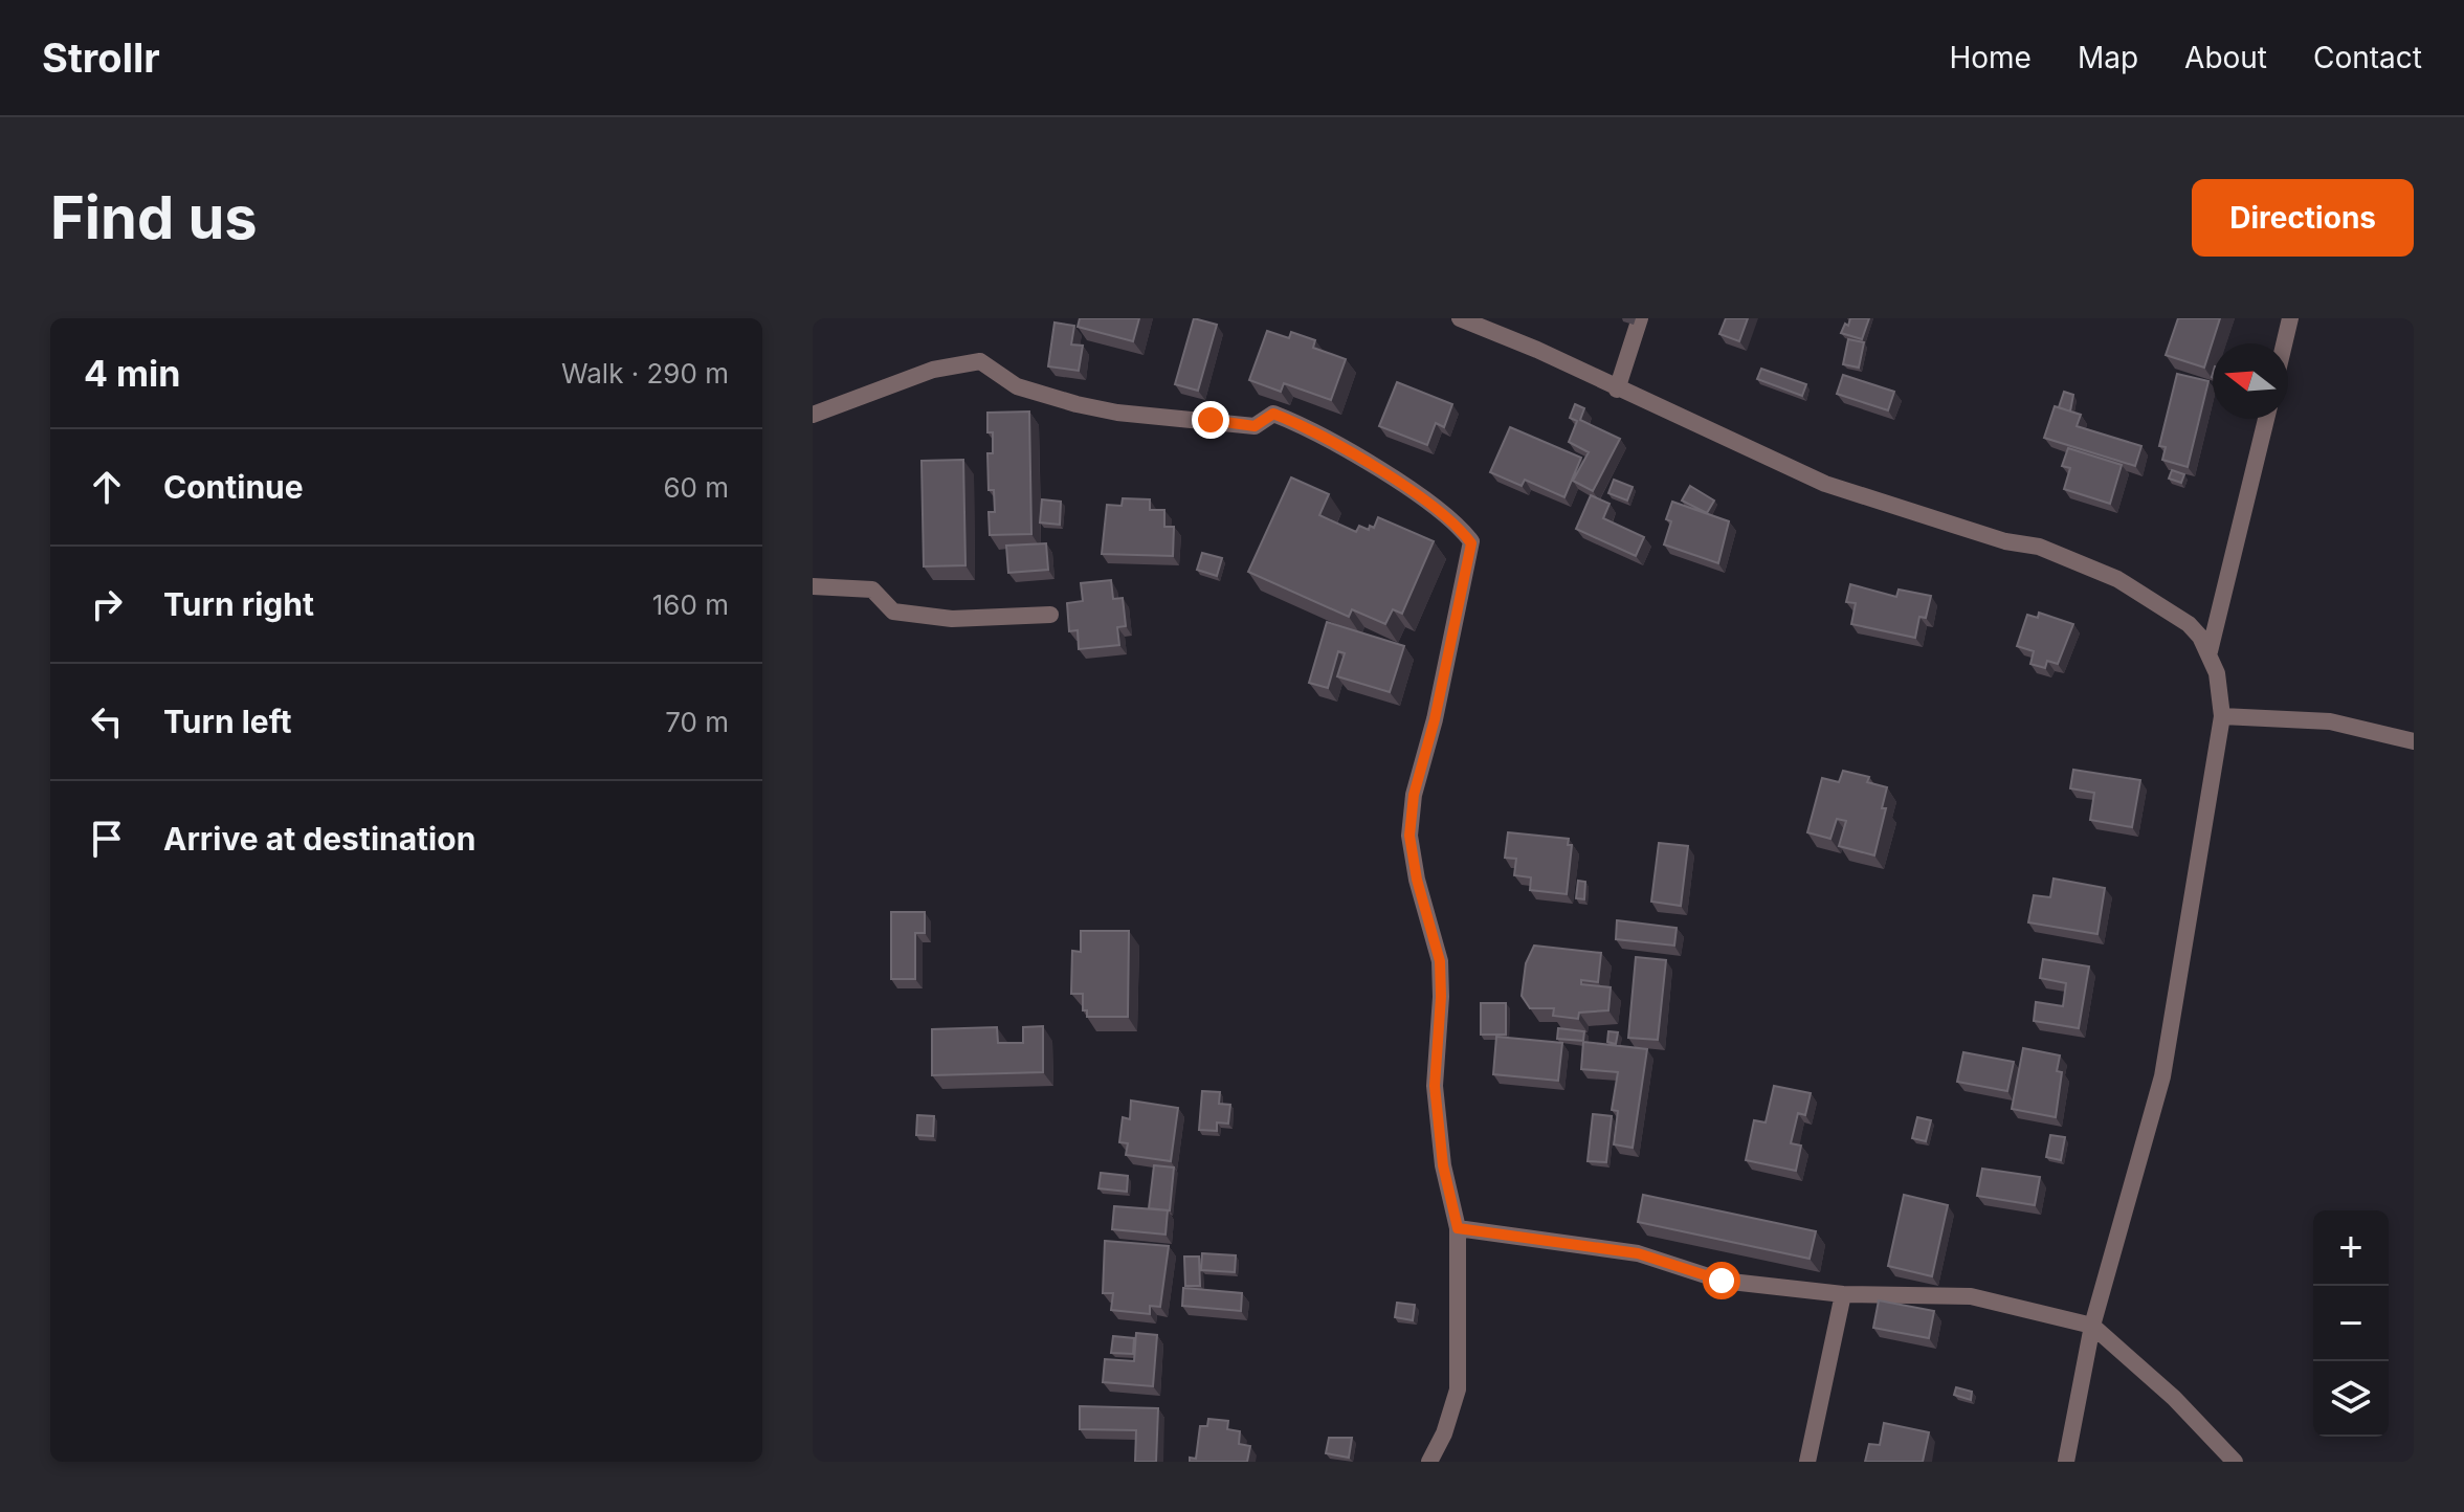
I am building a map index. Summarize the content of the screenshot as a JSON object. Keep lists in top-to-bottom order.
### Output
{
  "north": "left",
  "page": {
    "header": "Strollr",
    "nav": [
      "Home",
      "Map",
      "About",
      "Contact"
    ],
    "buttons": "Directions",
    "title": "Find us",
    "heading": ["4 min", "Walk · 290 m"],
    "list": [
      ["Continue", "60 m"],
      ["Turn right", "160 m"],
      ["Turn left", "70 m"],
      "Arrive at destination"
    ],
    "map_buttons": ["+", "−"]
  }
}
